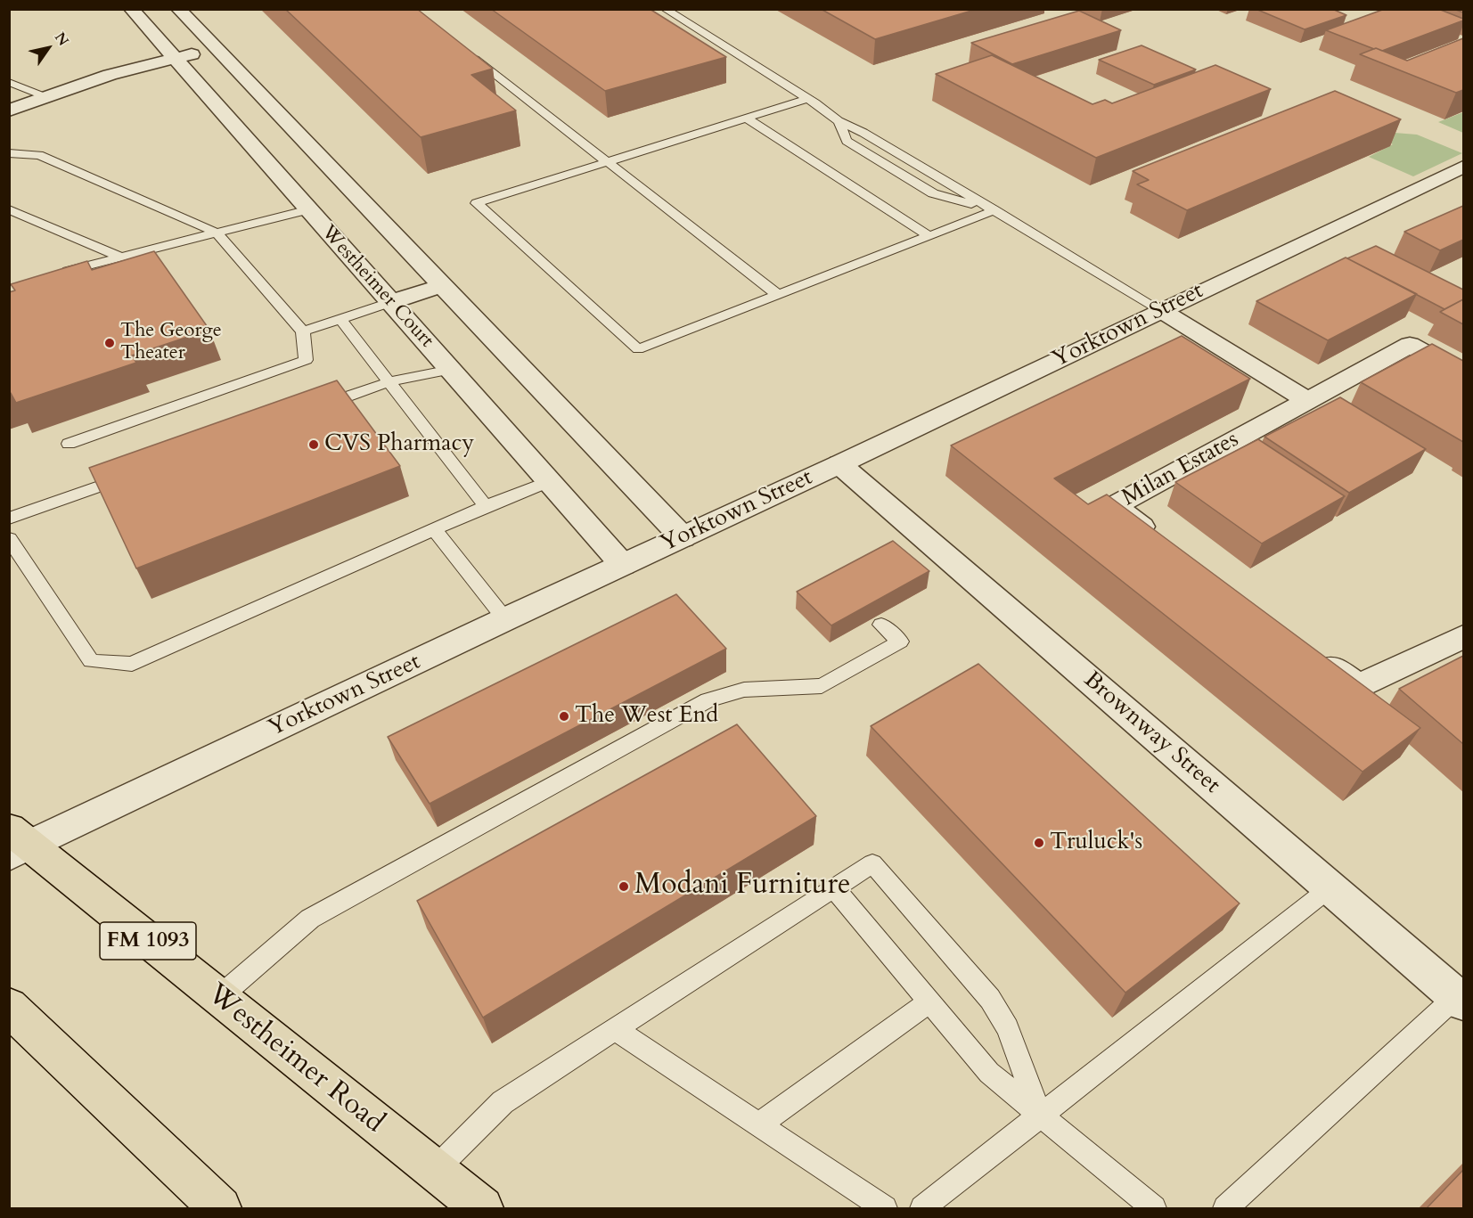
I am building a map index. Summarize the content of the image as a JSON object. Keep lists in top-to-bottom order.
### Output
{
  "streets": {
    "main road": ["FM 1093", "Westheimer Road"],
    "street": [
      "Westheimer Court",
      "Yorktown Street",
      "Milan Estates",
      "Brownway Street"
    ]
  },
  "crossings": [
    ["Westheimer Court", "Yorktown Street"],
    ["Yorktown Street", "Brownway Street"],
    ["Yorktown Street", "Westheimer Road"]
  ],
  "places": [
    "The George Theater",
    "CVS Pharmacy",
    "The West End",
    "Truluck's",
    "Modani Furniture"
  ],
  "north": "top right"
}
